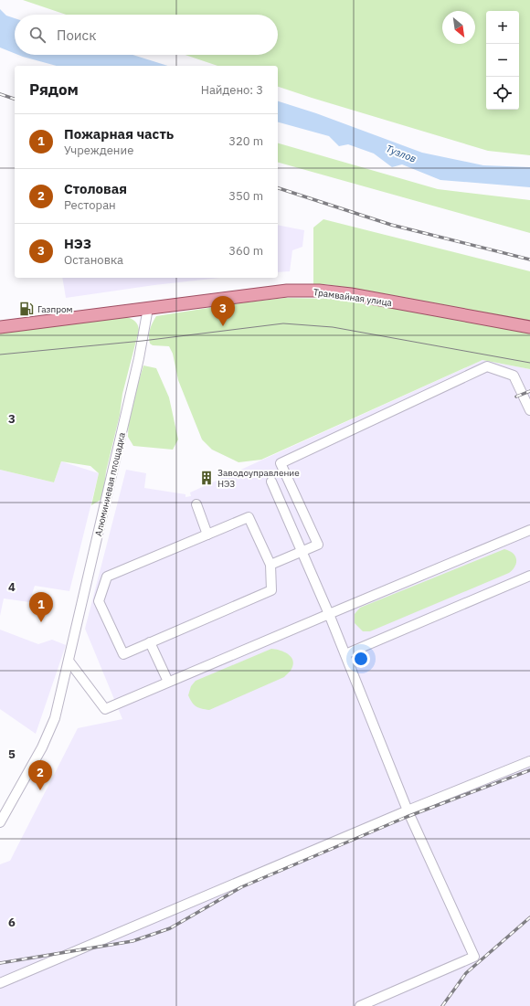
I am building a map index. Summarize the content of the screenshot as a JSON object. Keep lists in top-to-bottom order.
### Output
{
  "streets": {
    "main road": ["Трамвайная улица"],
    "street": ["Алюминиевая площадка"]
  },
  "crossings": [
    ["Трамвайная улица", "Алюминиевая площадка"]
  ],
  "water": ["Тузлов"],
  "places": {
    "fuel station": ["Газпром"],
    "building": ["Заводоуправление НЭЗ"]
  },
  "north": "bottom right",
  "page": {
    "map_buttons": ["+", "−"],
    "search": "Поиск",
    "heading": ["Рядом", "Найдено: 3"],
    "list": [
      {
        "mark": "1",
        "name": "Пожарная часть",
        "note": "Учреждение",
        "value": "320 m"
      },
      {
        "mark": "2",
        "name": "Столовая",
        "note": "Ресторан",
        "value": "350 m"
      },
      {
        "mark": "3",
        "name": "НЭЗ",
        "note": "Остановка",
        "value": "360 m"
      }
    ],
    "pins": ["3", "1", "2"]
  },
  "grid": {
    "rows": [
      "3",
      "4",
      "5",
      "6"
    ]
  }
}
